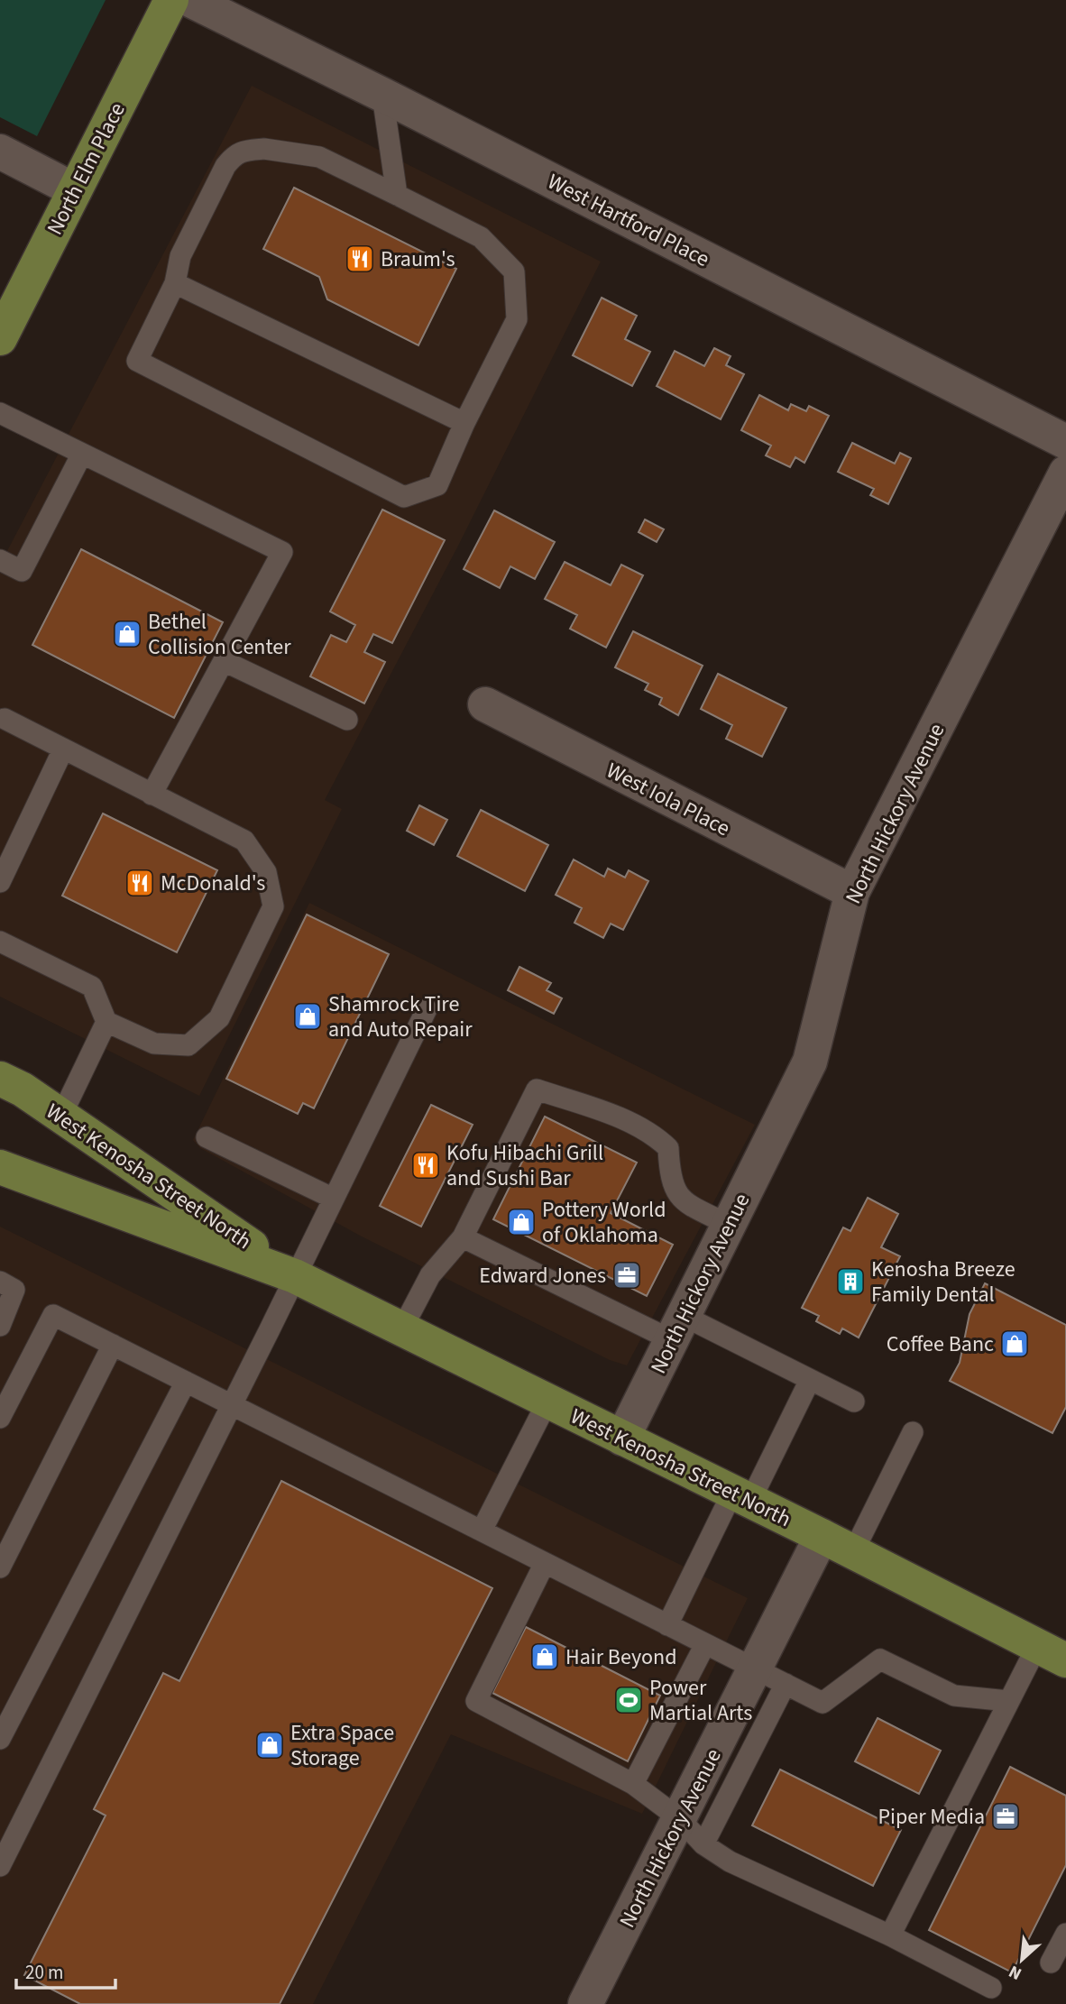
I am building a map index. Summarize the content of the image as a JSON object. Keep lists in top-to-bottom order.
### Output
{
  "streets": {
    "main road": ["North Elm Place", "West Kenosha Street North"],
    "street": ["West Hartford Place", "West Iola Place", "North Hickory Avenue"]
  },
  "crossings": [
    ["West Iola Place", "North Hickory Avenue"],
    ["North Hickory Avenue", "West Kenosha Street North"]
  ],
  "places": {
    "restaurant": ["Braum's", "McDonald's", "Kofu Hibachi Grill and Sushi Bar"],
    "shop": [
      "Bethel Collision Center",
      "Shamrock Tire and Auto Repair",
      "Pottery World of Oklahoma",
      "Coffee Banc",
      "Hair Beyond",
      "Extra Space Storage"
    ],
    "office": ["Edward Jones", "Piper Media"],
    "building": ["Kenosha Breeze Family Dental"],
    "sports": ["Power Martial Arts"]
  },
  "scale_bar": "20 m",
  "north": "bottom left"
}
